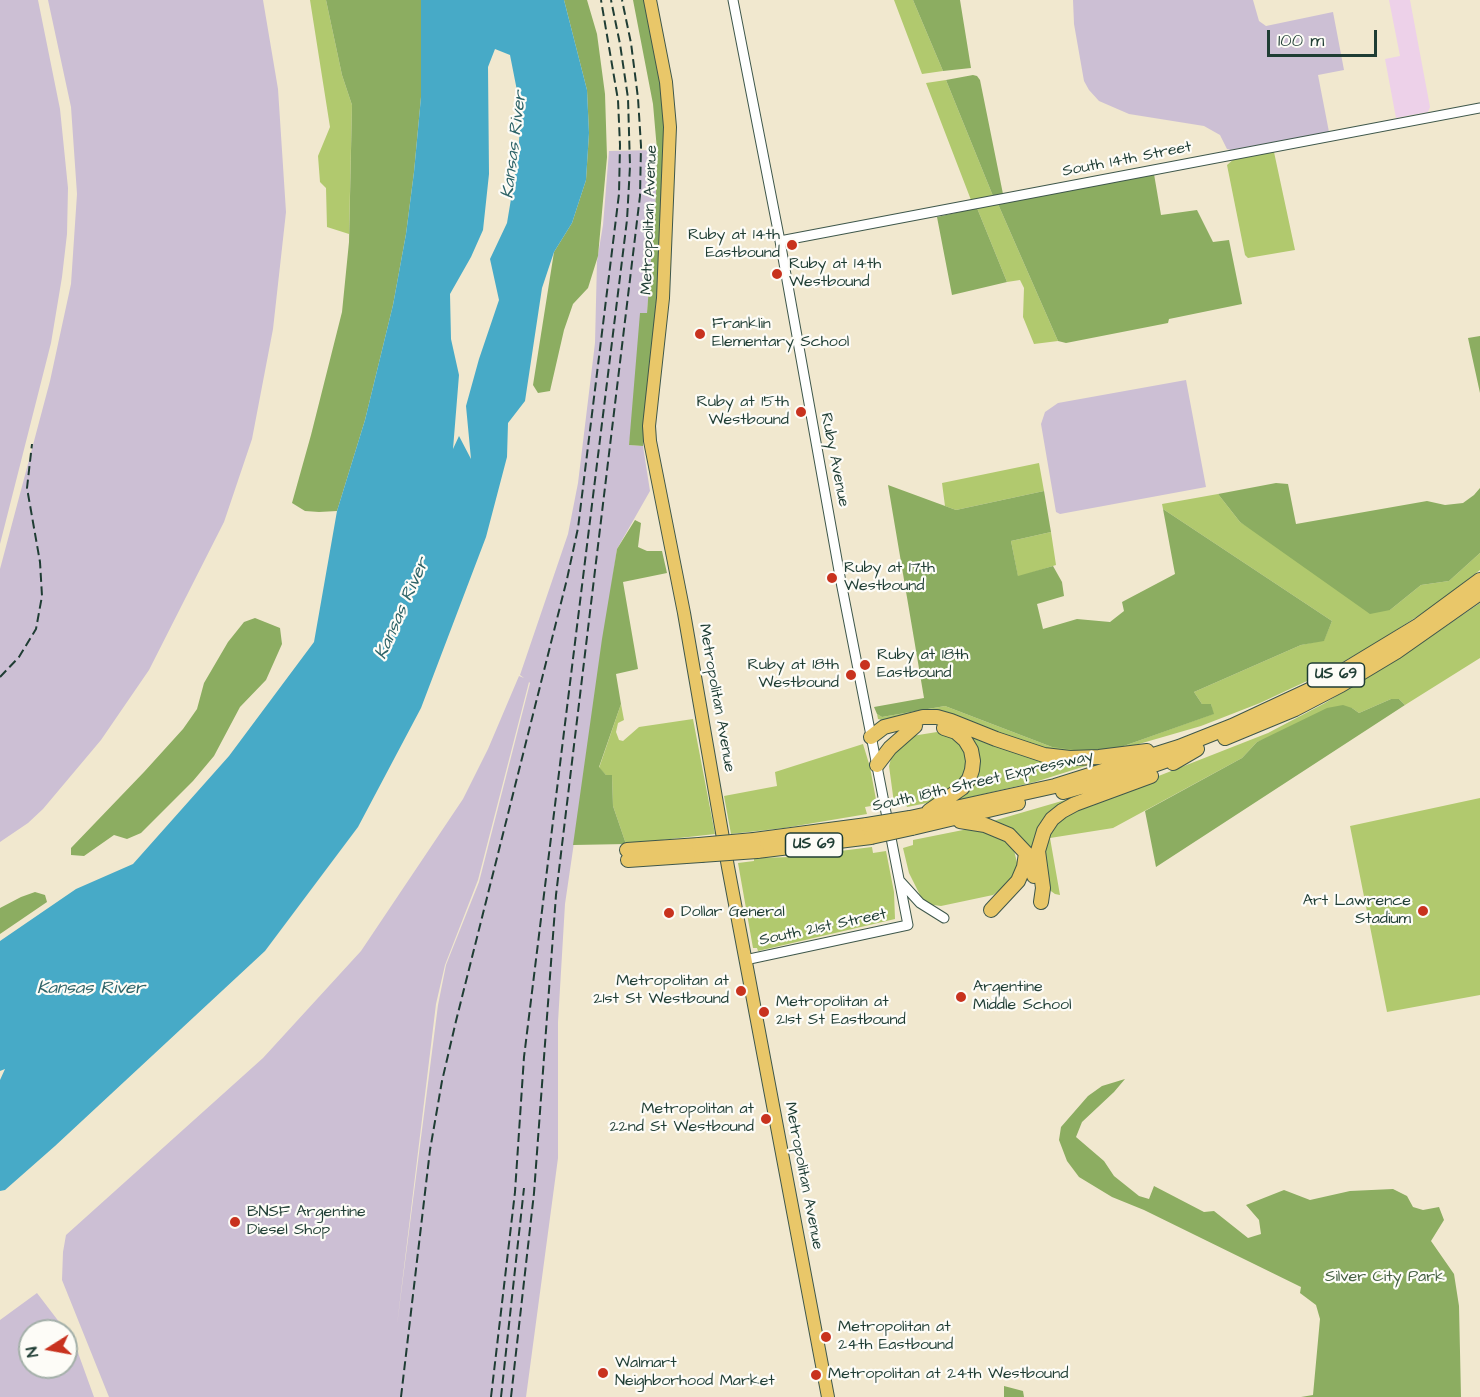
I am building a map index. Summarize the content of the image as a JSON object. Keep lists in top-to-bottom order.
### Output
{
  "streets": {
    "highway": ["US 69", "South 18th Street Expressway"],
    "main road": ["Metropolitan Avenue"],
    "street": ["South 14th Street", "Ruby Avenue", "South 21st Street"]
  },
  "crossings": [
    ["South 14th Street", "Ruby Avenue"],
    ["Metropolitan Avenue", "South 21st Street"],
    ["Ruby Avenue", "South 21st Street"]
  ],
  "water": ["Kansas River"],
  "parks": ["Silver City Park"],
  "places": [
    "Ruby at 14th Eastbound",
    "Ruby at 14th Westbound",
    "Franklin Elementary School",
    "Ruby at 15th Westbound",
    "Ruby at 17th Westbound",
    "Ruby at 18th Eastbound",
    "Ruby at 18th Westbound",
    "Art Lawrence Stadium",
    "Dollar General",
    "Metropolitan at 21st St Westbound",
    "Argentine Middle School",
    "Metropolitan at 21st St Eastbound",
    "Metropolitan at 22nd St Westbound",
    "BNSF Argentine Diesel Shop",
    "Metropolitan at 24th Eastbound",
    "Walmart Neighborhood Market",
    "Metropolitan at 24th Westbound"
  ],
  "scale_bar": "100 m",
  "north": "left"
}
